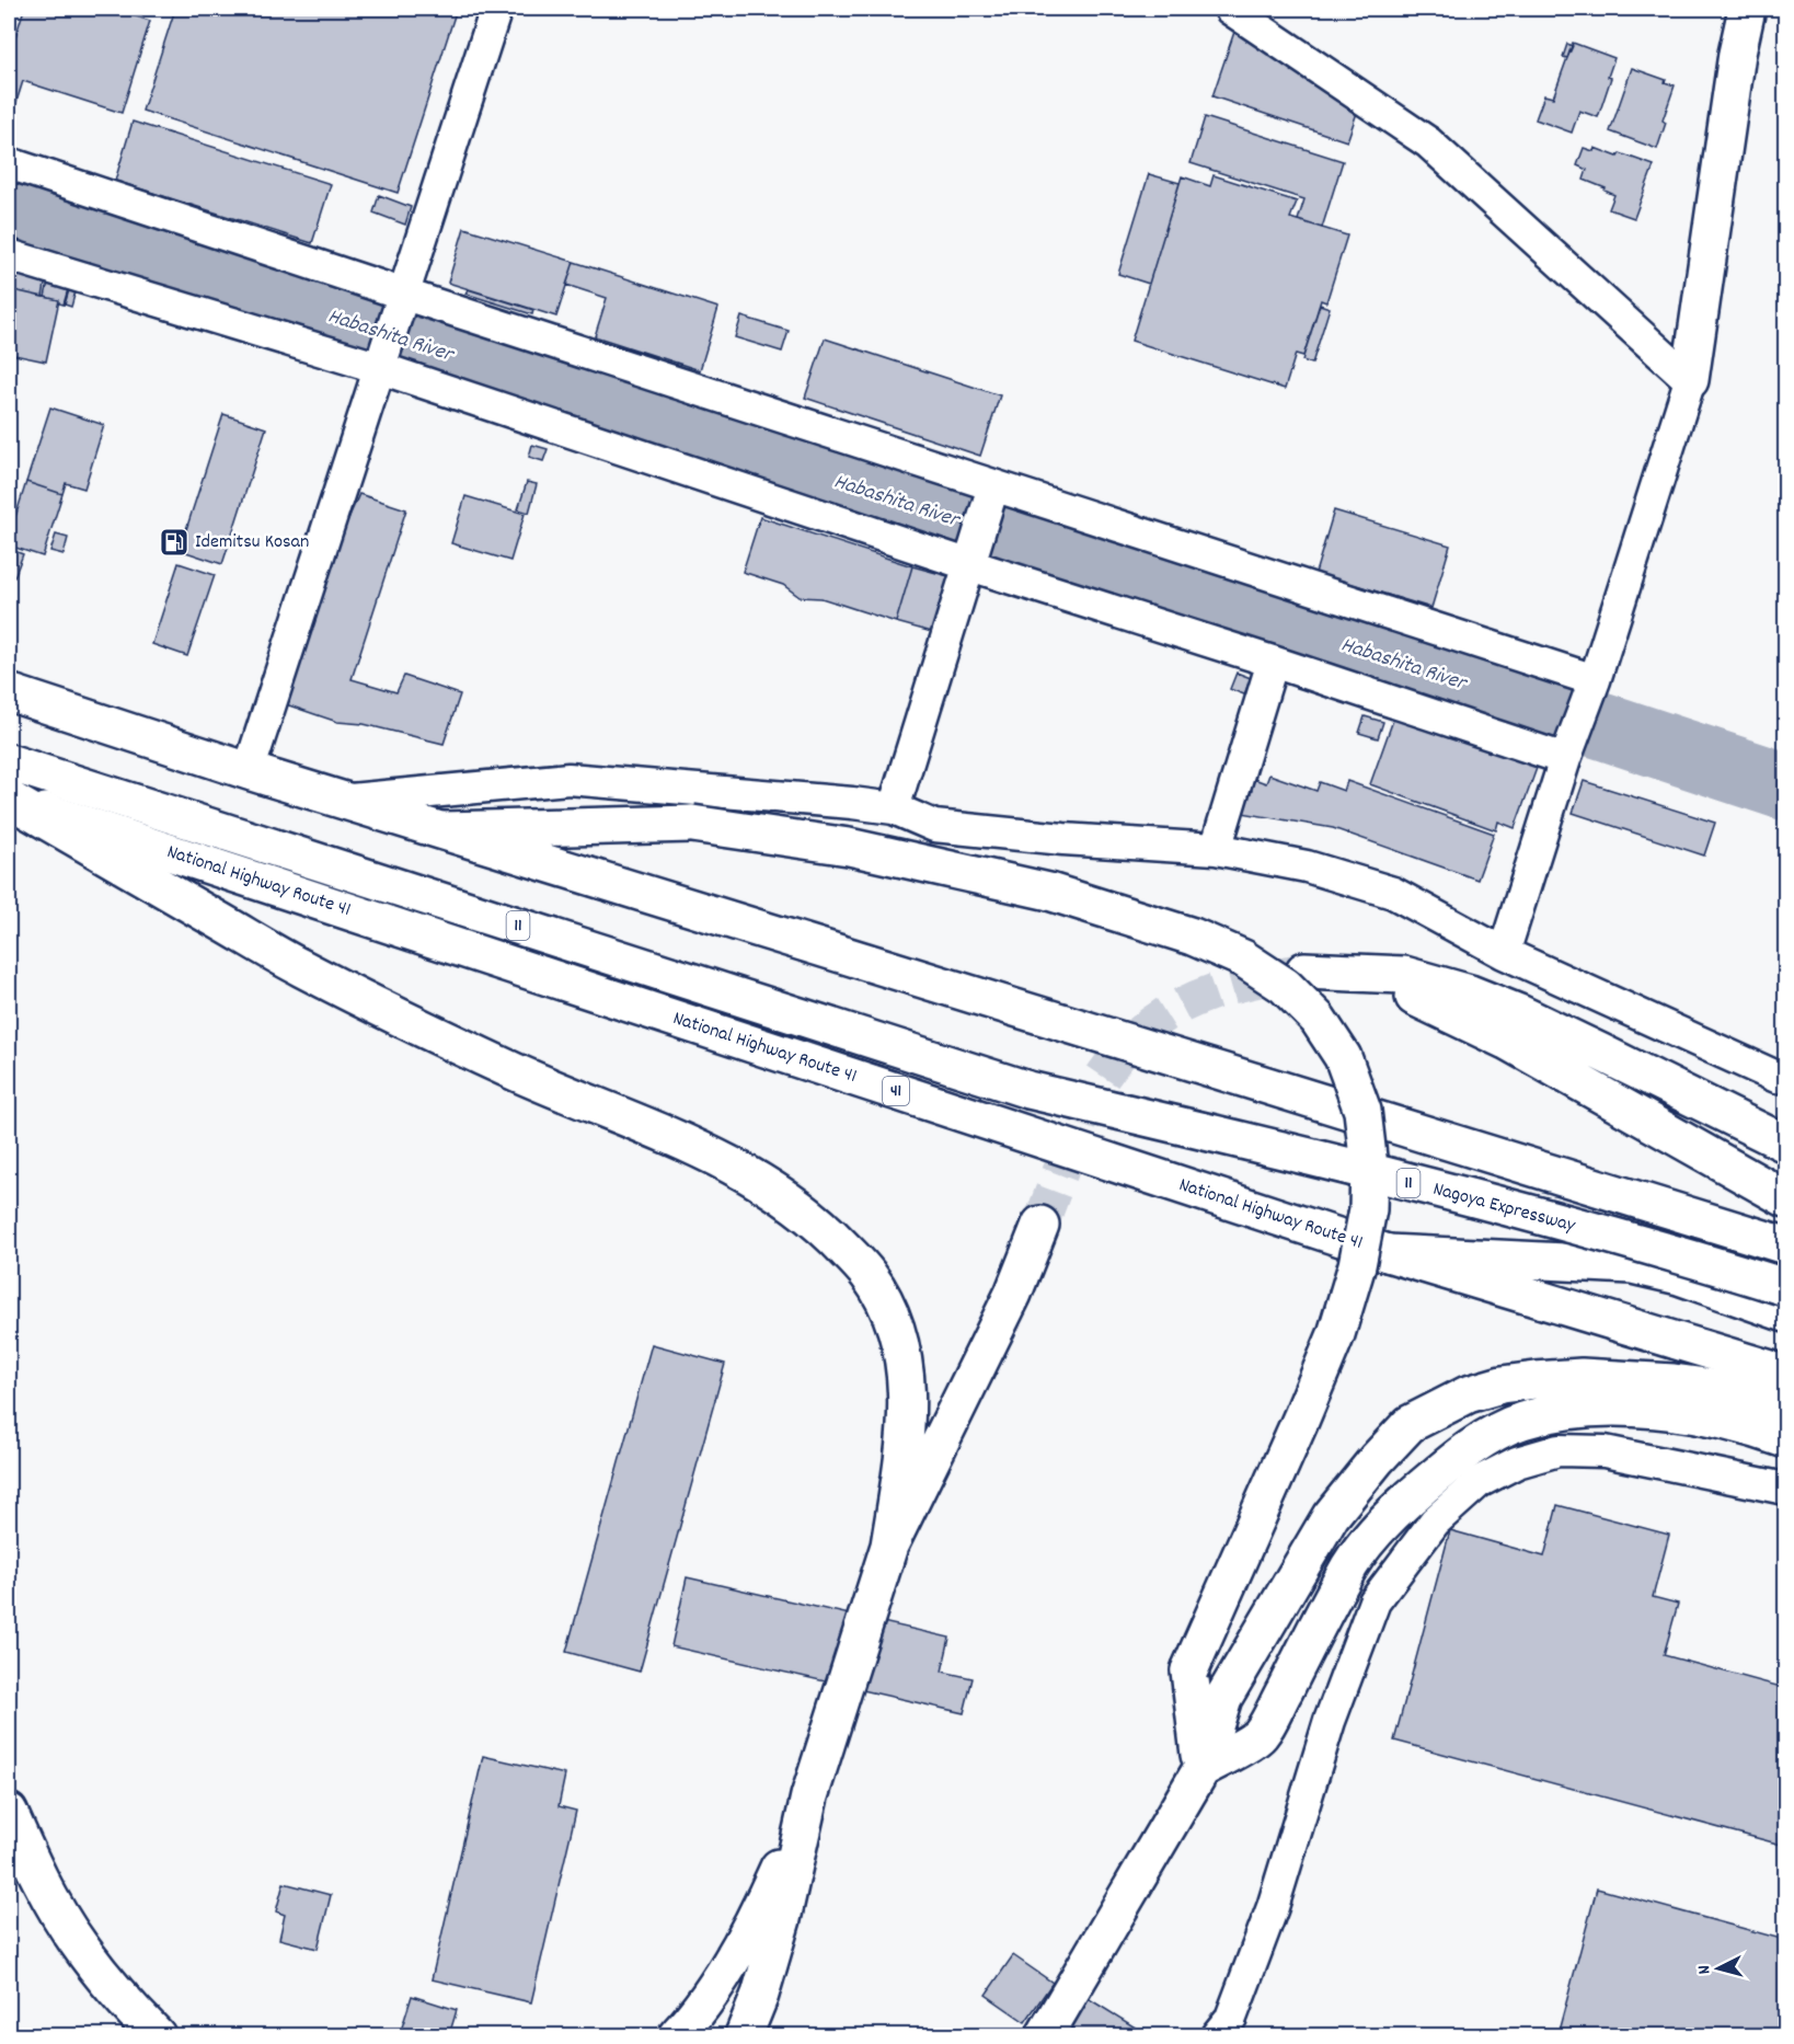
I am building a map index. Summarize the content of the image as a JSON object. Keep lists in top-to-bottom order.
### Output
{
  "streets": {
    "main road": [
      "National Highway Route 41",
      "11",
      "41",
      "Nagoya Expressway"
    ]
  },
  "water": ["Habashita River"],
  "places": {
    "fuel station": ["Idemitsu Kosan"]
  },
  "north": "left"
}
